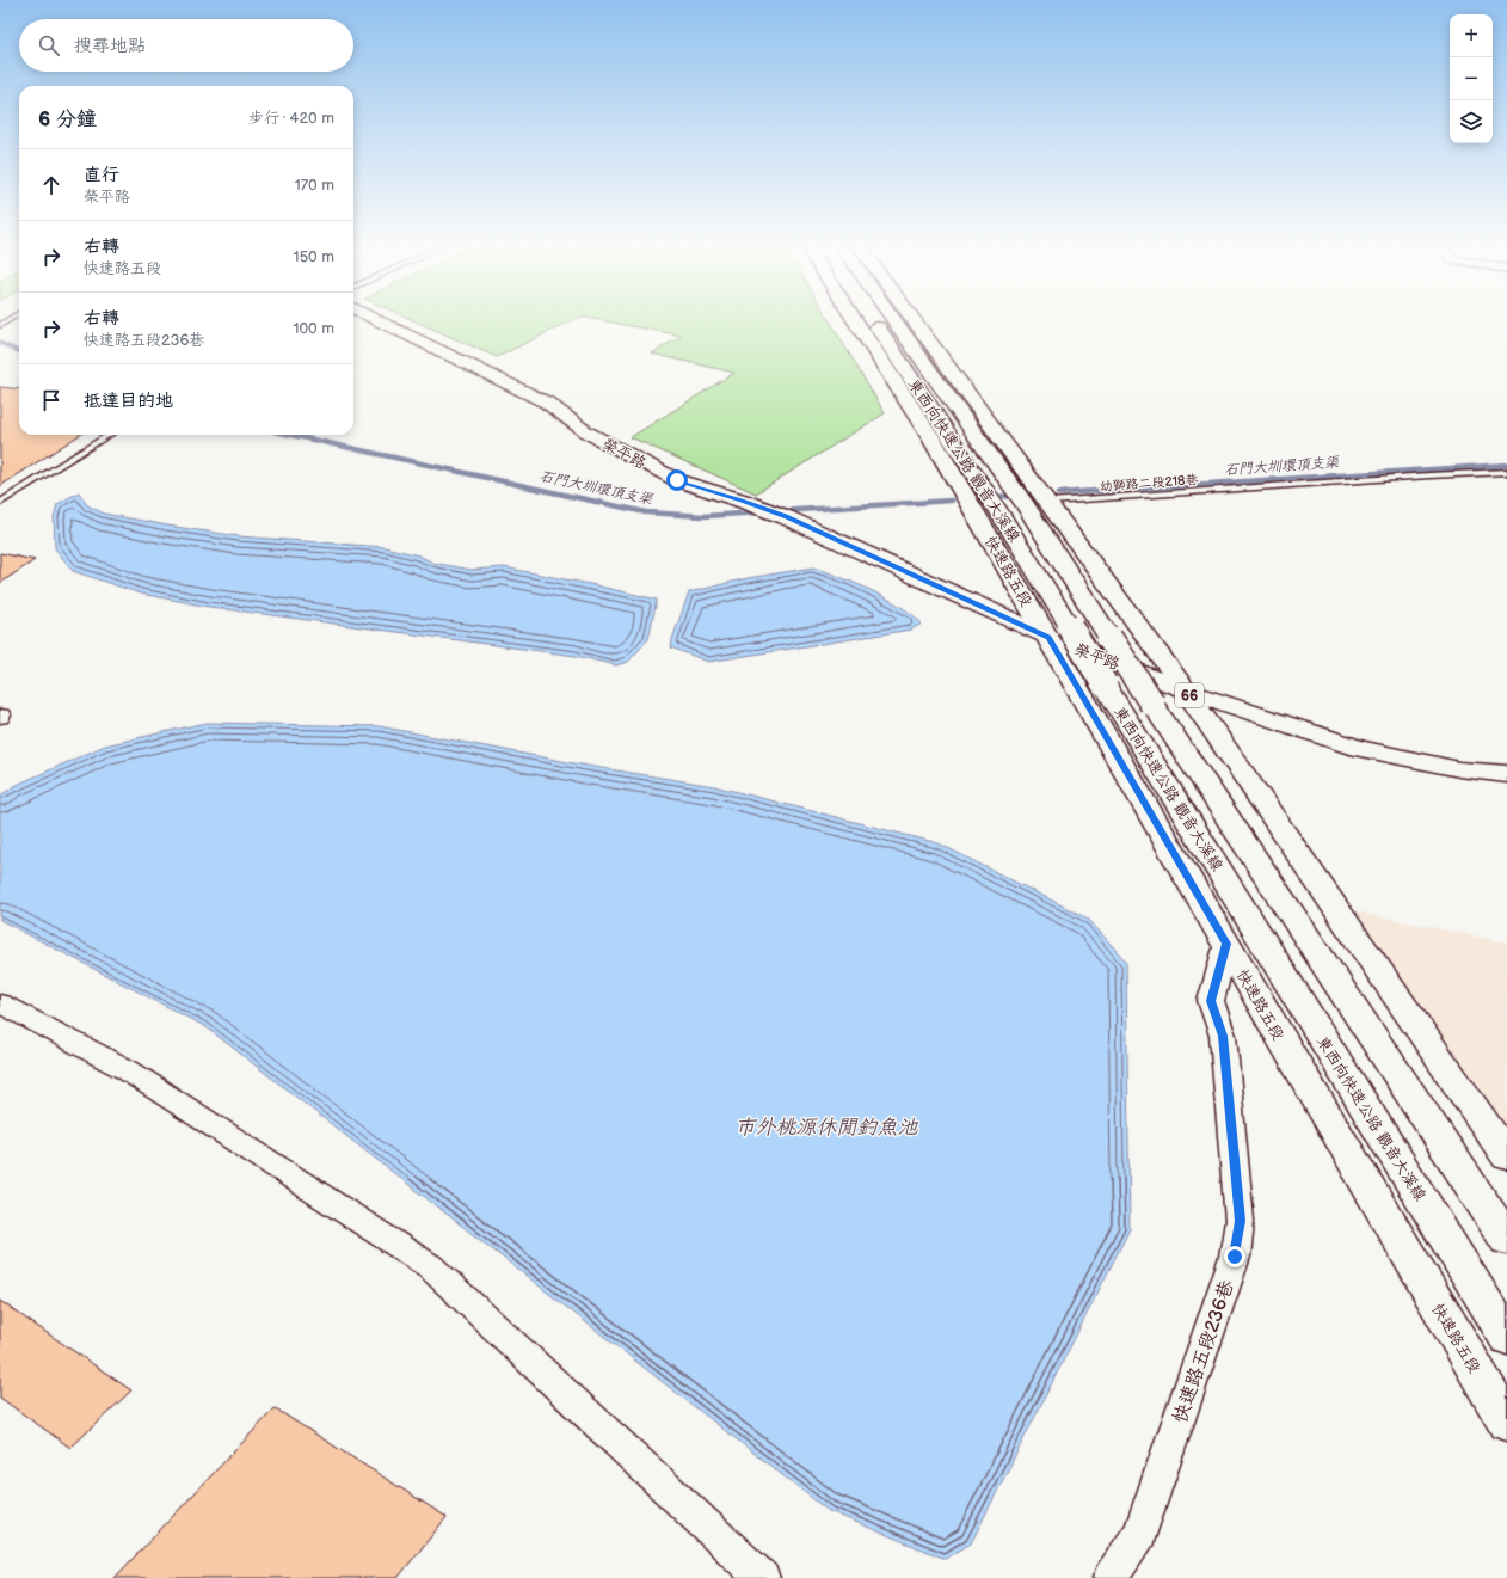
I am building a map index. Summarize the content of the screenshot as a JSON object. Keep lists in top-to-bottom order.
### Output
{
  "streets": {
    "main road": [
      "榮平路",
      "東西向快速公路 觀音大溪線",
      "快速路五段",
      "66"
    ],
    "street": ["快速路五段236巷"],
    "lane": ["幼獅路二段218巷"]
  },
  "crossings": [
    ["榮平路", "東西向快速公路 觀音大溪線"],
    ["榮平路", "快速路五段"],
    ["榮平路", "66"],
    ["東西向快速公路 觀音大溪線", "快速路五段"],
    ["幼獅路二段218巷", "66"],
    ["快速路五段", "快速路五段236巷"]
  ],
  "water": ["石門大圳環頂支渠", "市外桃源休閒釣魚池"],
  "page": {
    "map_buttons": ["+", "−"],
    "search": "搜尋地點",
    "heading": ["6 分鐘", "步行 · 420 m"],
    "list": [
      ["直行", "榮平路", "170 m"],
      ["右轉", "快速路五段", "150 m"],
      ["右轉", "快速路五段236巷", "100 m"],
      "抵達目的地"
    ]
  }
}
